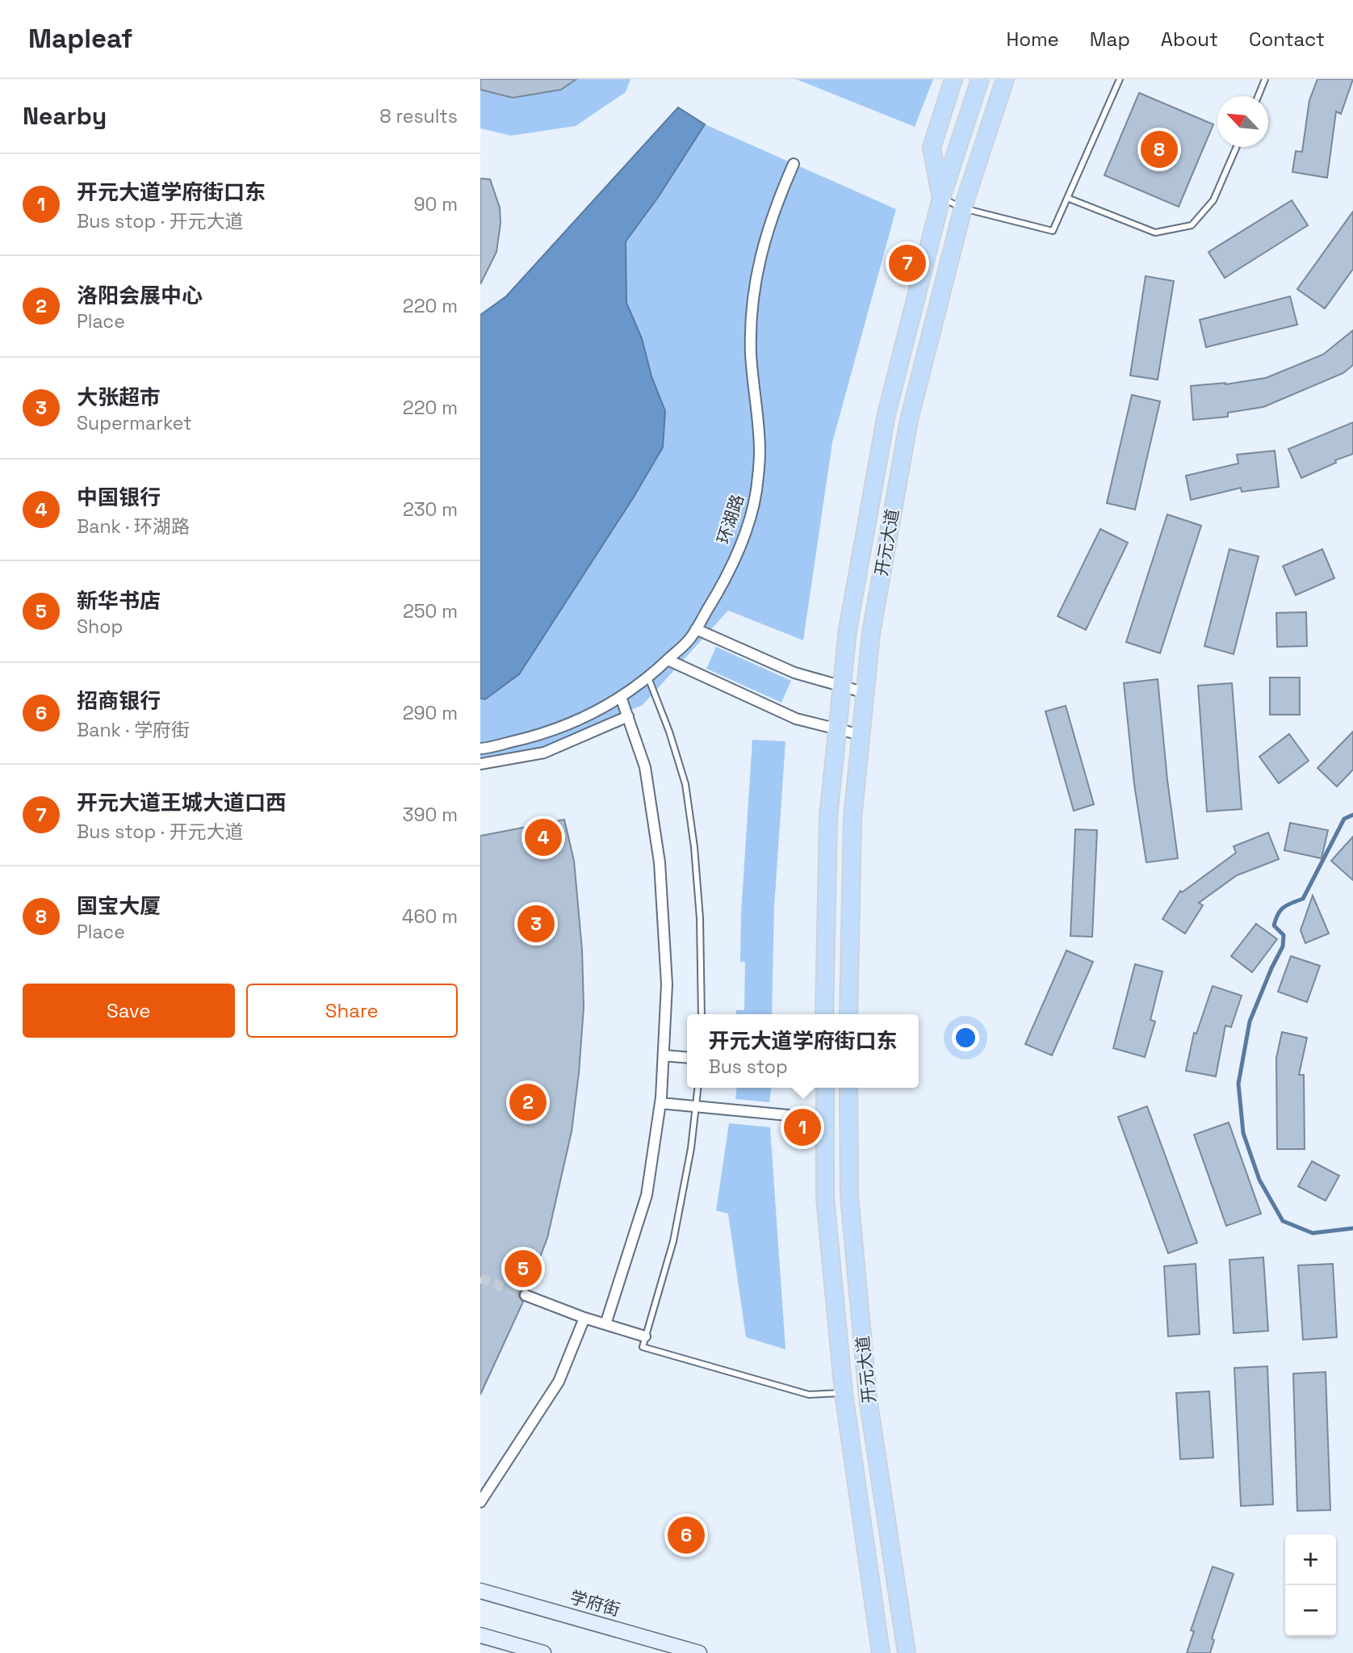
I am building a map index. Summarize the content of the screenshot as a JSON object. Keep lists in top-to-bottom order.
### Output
{
  "streets": {
    "main road": ["开元大道", "学府街"],
    "street": ["环湖路"]
  },
  "north": "top left",
  "page": {
    "header": "Mapleaf",
    "nav": [
      "Home",
      "Map",
      "About",
      "Contact"
    ],
    "heading": ["Nearby", "8 results"],
    "pins": [
      "8",
      "7",
      "4",
      "3",
      "2",
      "1",
      "5",
      "6"
    ],
    "list": [
      {
        "mark": "1",
        "name": "开元大道学府街口东",
        "note": "Bus stop · 开元大道",
        "value": "90 m"
      },
      {
        "mark": "2",
        "name": "洛阳会展中心",
        "note": "Place",
        "value": "220 m"
      },
      {
        "mark": "3",
        "name": "大张超市",
        "note": "Supermarket",
        "value": "220 m"
      },
      {
        "mark": "4",
        "name": "中国银行",
        "note": "Bank · 环湖路",
        "value": "230 m"
      },
      {
        "mark": "5",
        "name": "新华书店",
        "note": "Shop",
        "value": "250 m"
      },
      {
        "mark": "6",
        "name": "招商银行",
        "note": "Bank · 学府街",
        "value": "290 m"
      },
      {
        "mark": "7",
        "name": "开元大道王城大道口西",
        "note": "Bus stop · 开元大道",
        "value": "390 m"
      },
      {
        "mark": "8",
        "name": "国宝大厦",
        "note": "Place",
        "value": "460 m"
      }
    ],
    "buttons": ["Save", "Share"],
    "popup": ["开元大道学府街口东", "Bus stop"],
    "map_buttons": ["+", "−"]
  }
}
